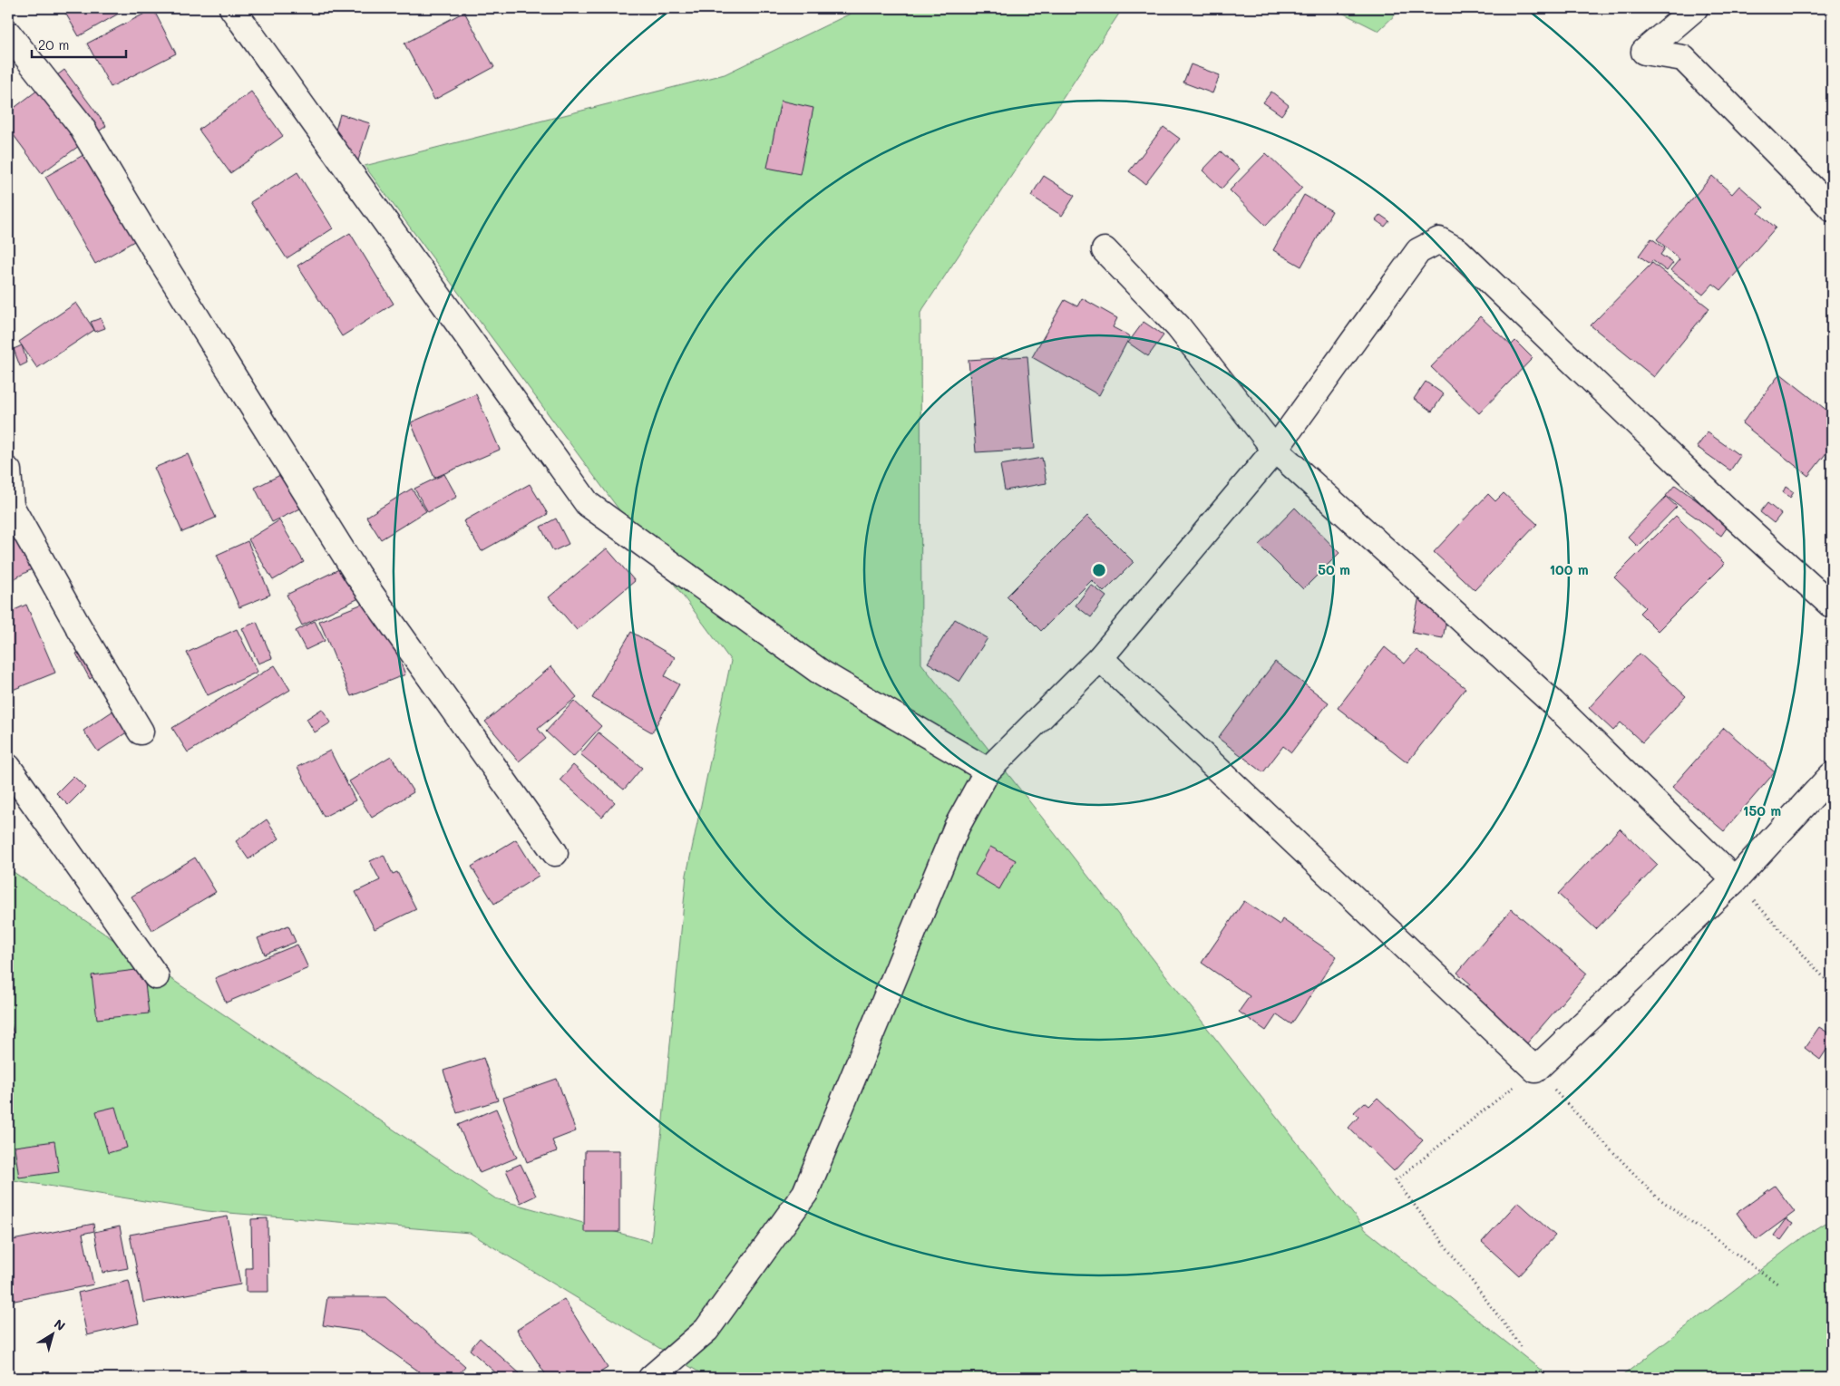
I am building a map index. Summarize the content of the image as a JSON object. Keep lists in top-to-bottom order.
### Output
{
  "scale_bar": "20 m",
  "north": "top right",
  "rings": ["50 m", "100 m", "150 m"]
}
